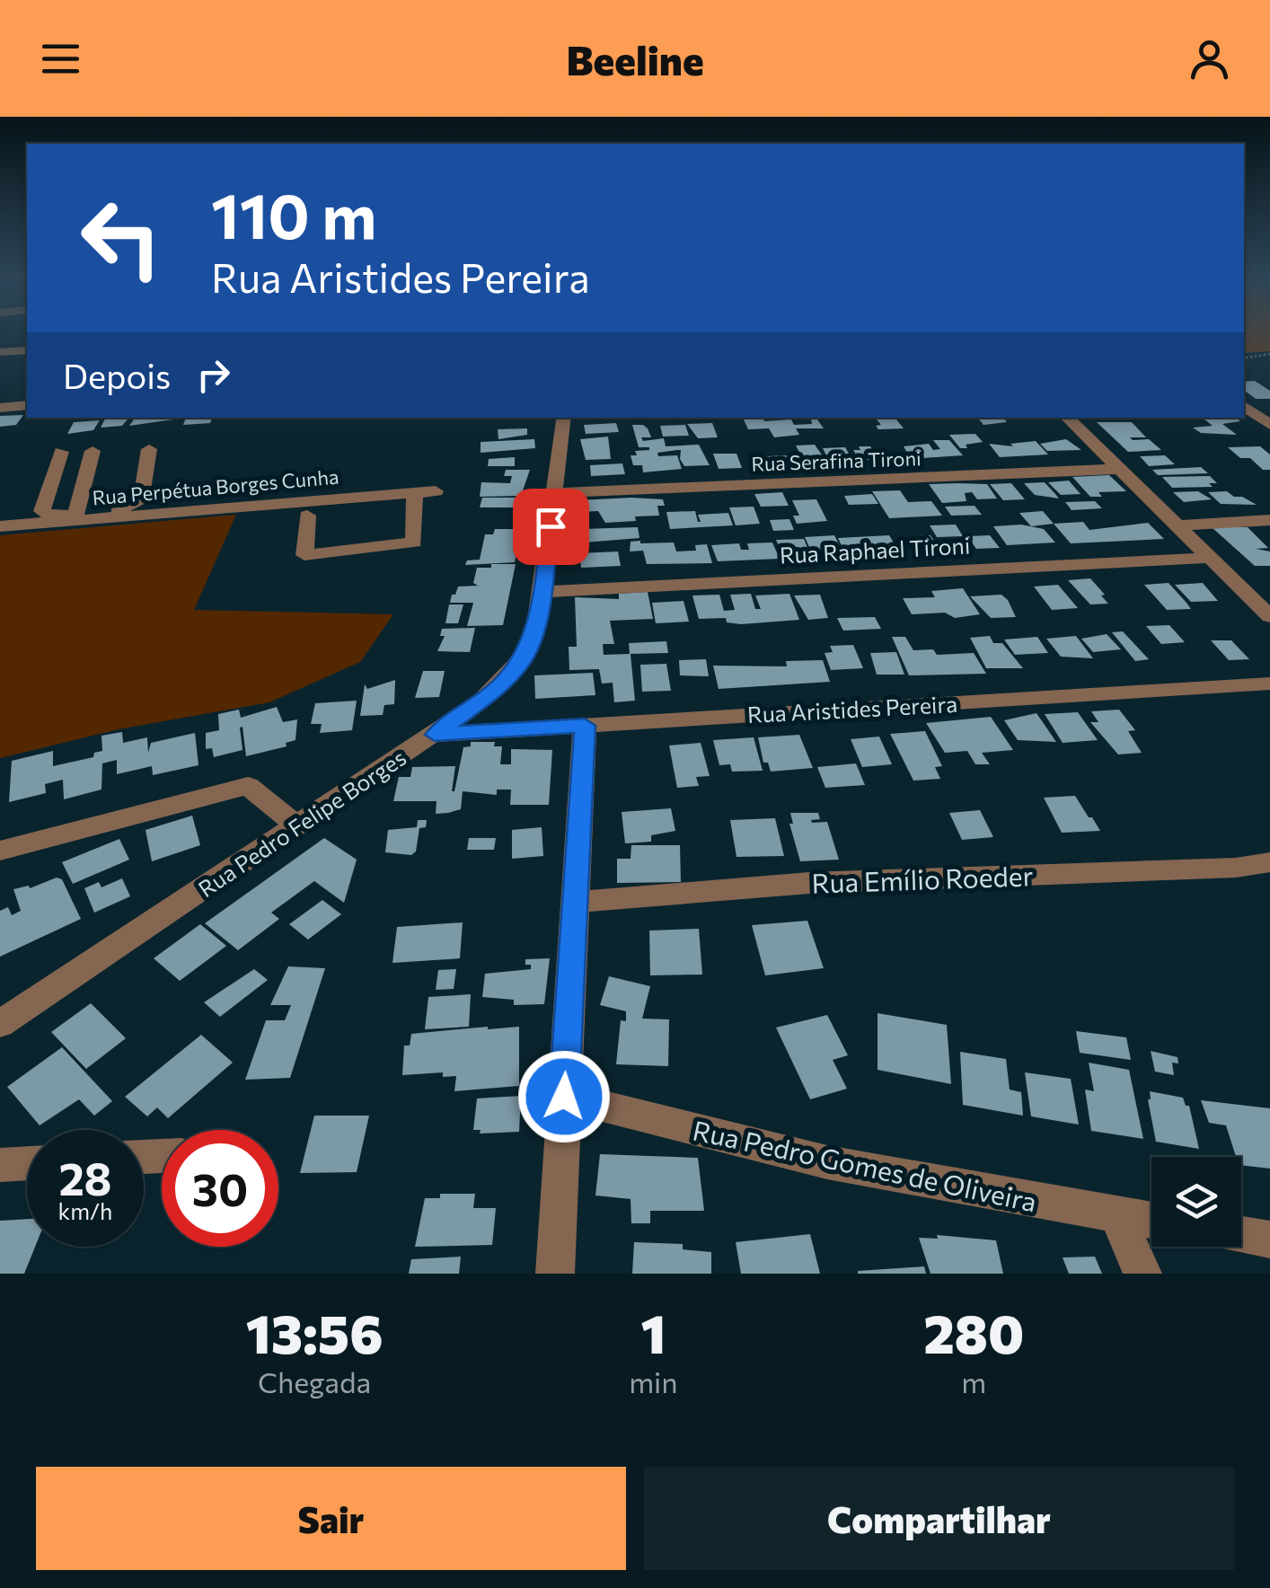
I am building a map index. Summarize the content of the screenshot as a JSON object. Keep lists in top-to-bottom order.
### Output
{
  "streets": {
    "street": [
      "Rua Serafina Tironi",
      "Rua Perpétua Borges Cunha",
      "Rua Raphael Tironi",
      "Rua Aristides Pereira",
      "Rua Pedro Felipe Borges",
      "Rua Emílio Roeder",
      "Rua Pedro Gomes de Oliveira"
    ]
  },
  "crossings": [
    ["Rua Serafina Tironi", "Rua Pedro Felipe Borges"],
    ["Rua Raphael Tironi", "Rua Pedro Felipe Borges"],
    ["Rua Aristides Pereira", "Rua Pedro Felipe Borges"]
  ],
  "page": {
    "header": "Beeline",
    "turn": ["110 m", "Rua Aristides Pereira"],
    "then": "Depois",
    "speed": "28 km/h",
    "limit": "30",
    "eta": [
      "13:56",
      "Chegada",
      "1",
      "min",
      "280",
      "m"
    ],
    "buttons": ["Sair", "Compartilhar"]
  }
}
